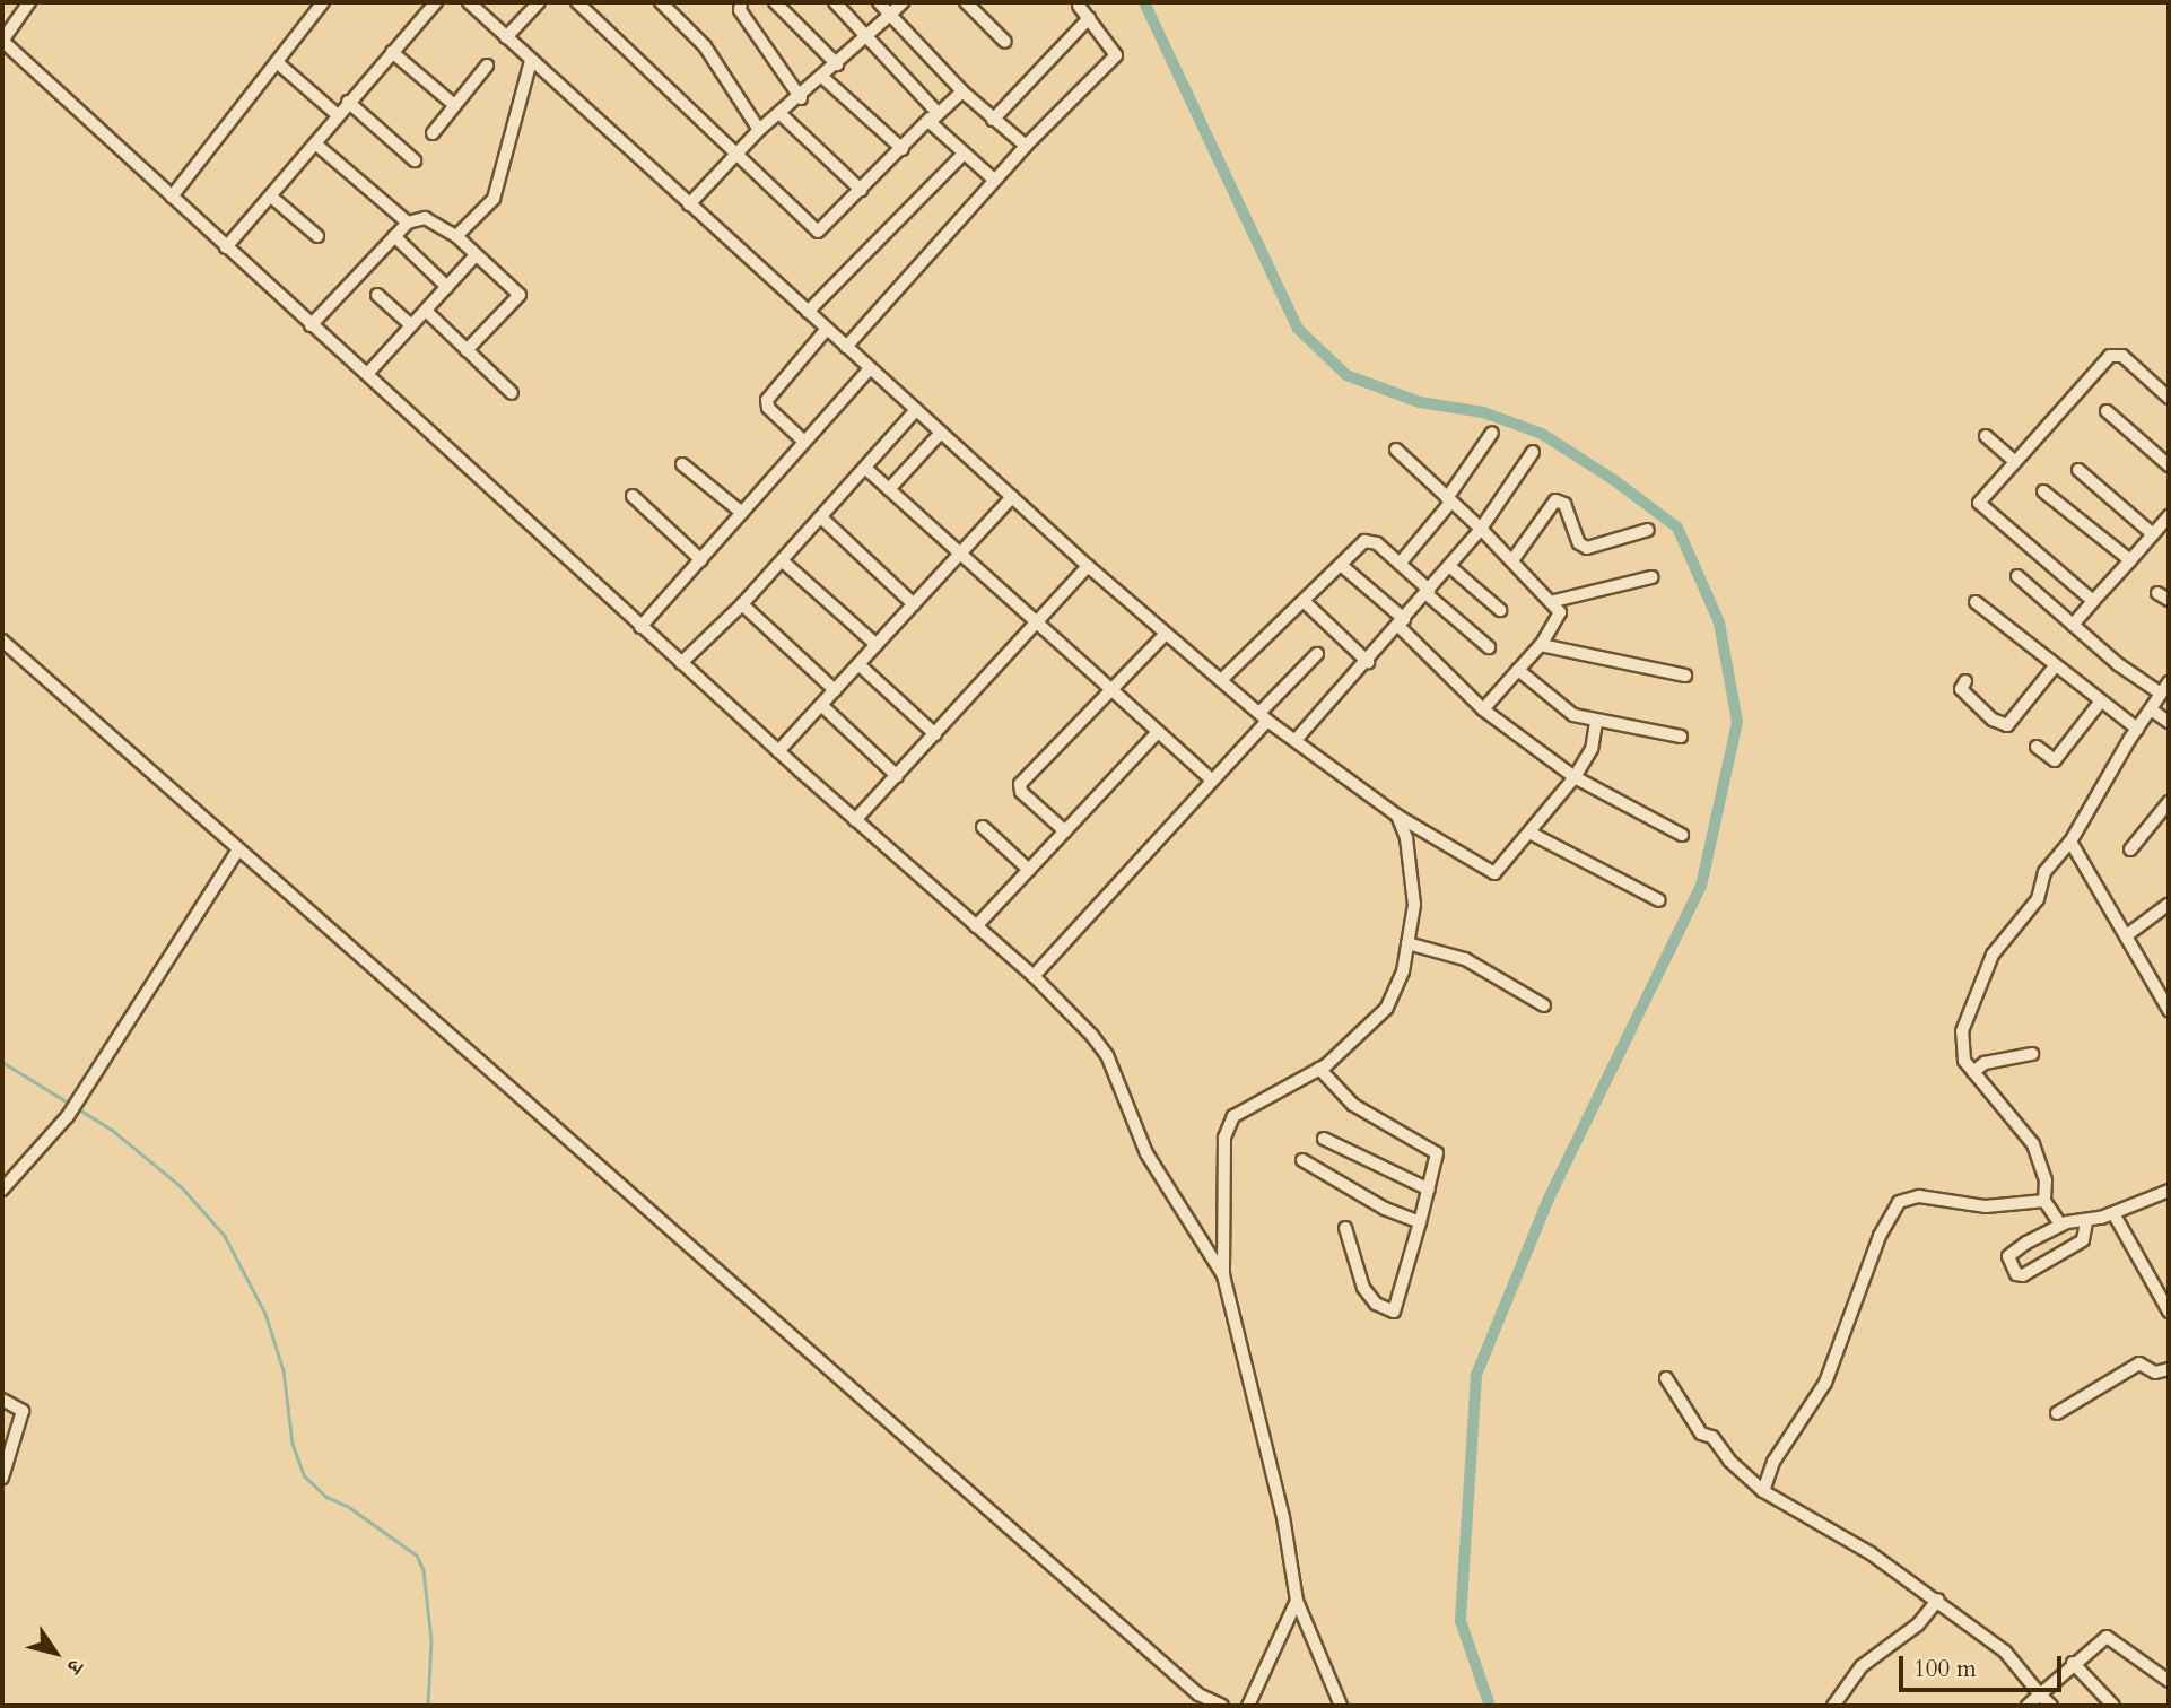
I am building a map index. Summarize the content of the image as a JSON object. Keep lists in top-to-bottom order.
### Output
{
  "scale_bar": "100 m",
  "north": "bottom right"
}
